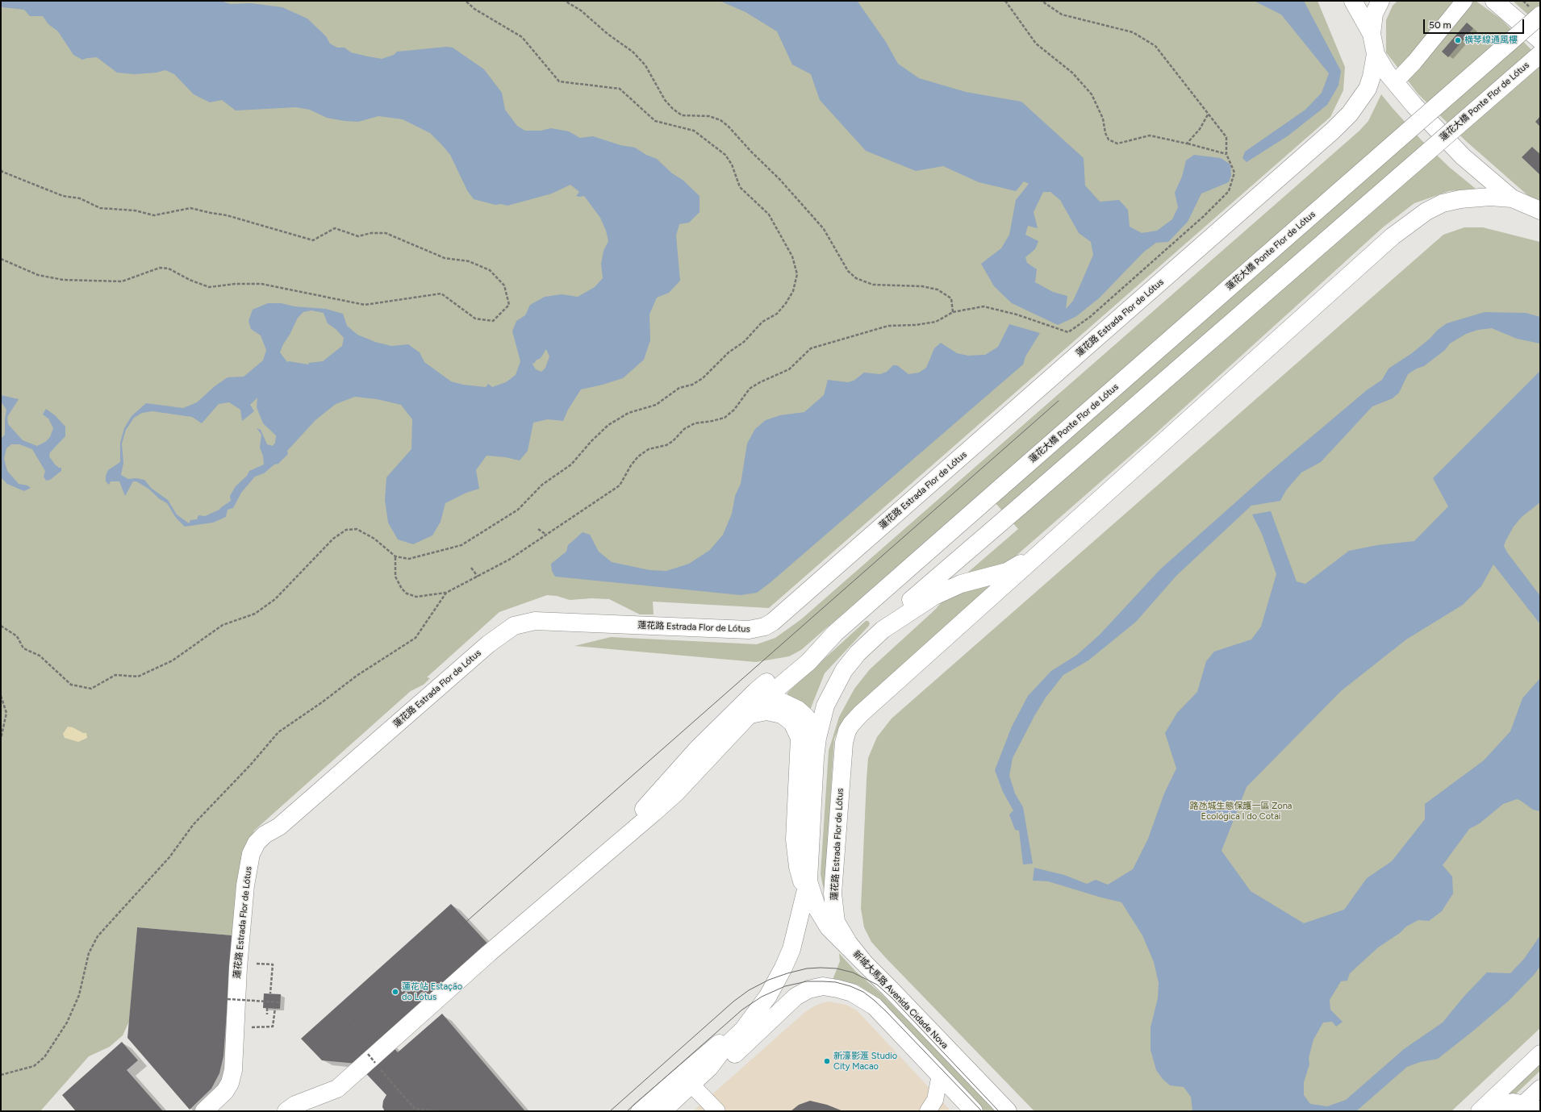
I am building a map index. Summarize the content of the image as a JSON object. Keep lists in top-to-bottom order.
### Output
{
  "streets": {
    "main road": ["蓮花大橋 Ponte Flor de Lótus", "蓮花路 Estrada Flor de Lótus", "新城大馬路 Avenida Cidade Nova"]
  },
  "crossings": [
    ["蓮花路 Estrada Flor de Lótus", "新城大馬路 Avenida Cidade Nova"]
  ],
  "parks": ["路氹城生態保護一區 Zona Ecológica I do Cotai"],
  "places": ["橫琴線通風樓", "蓮花站 Estação do Lótus", "新濠影滙 Studio City Macao"],
  "scale_bar": "50 m"
}
